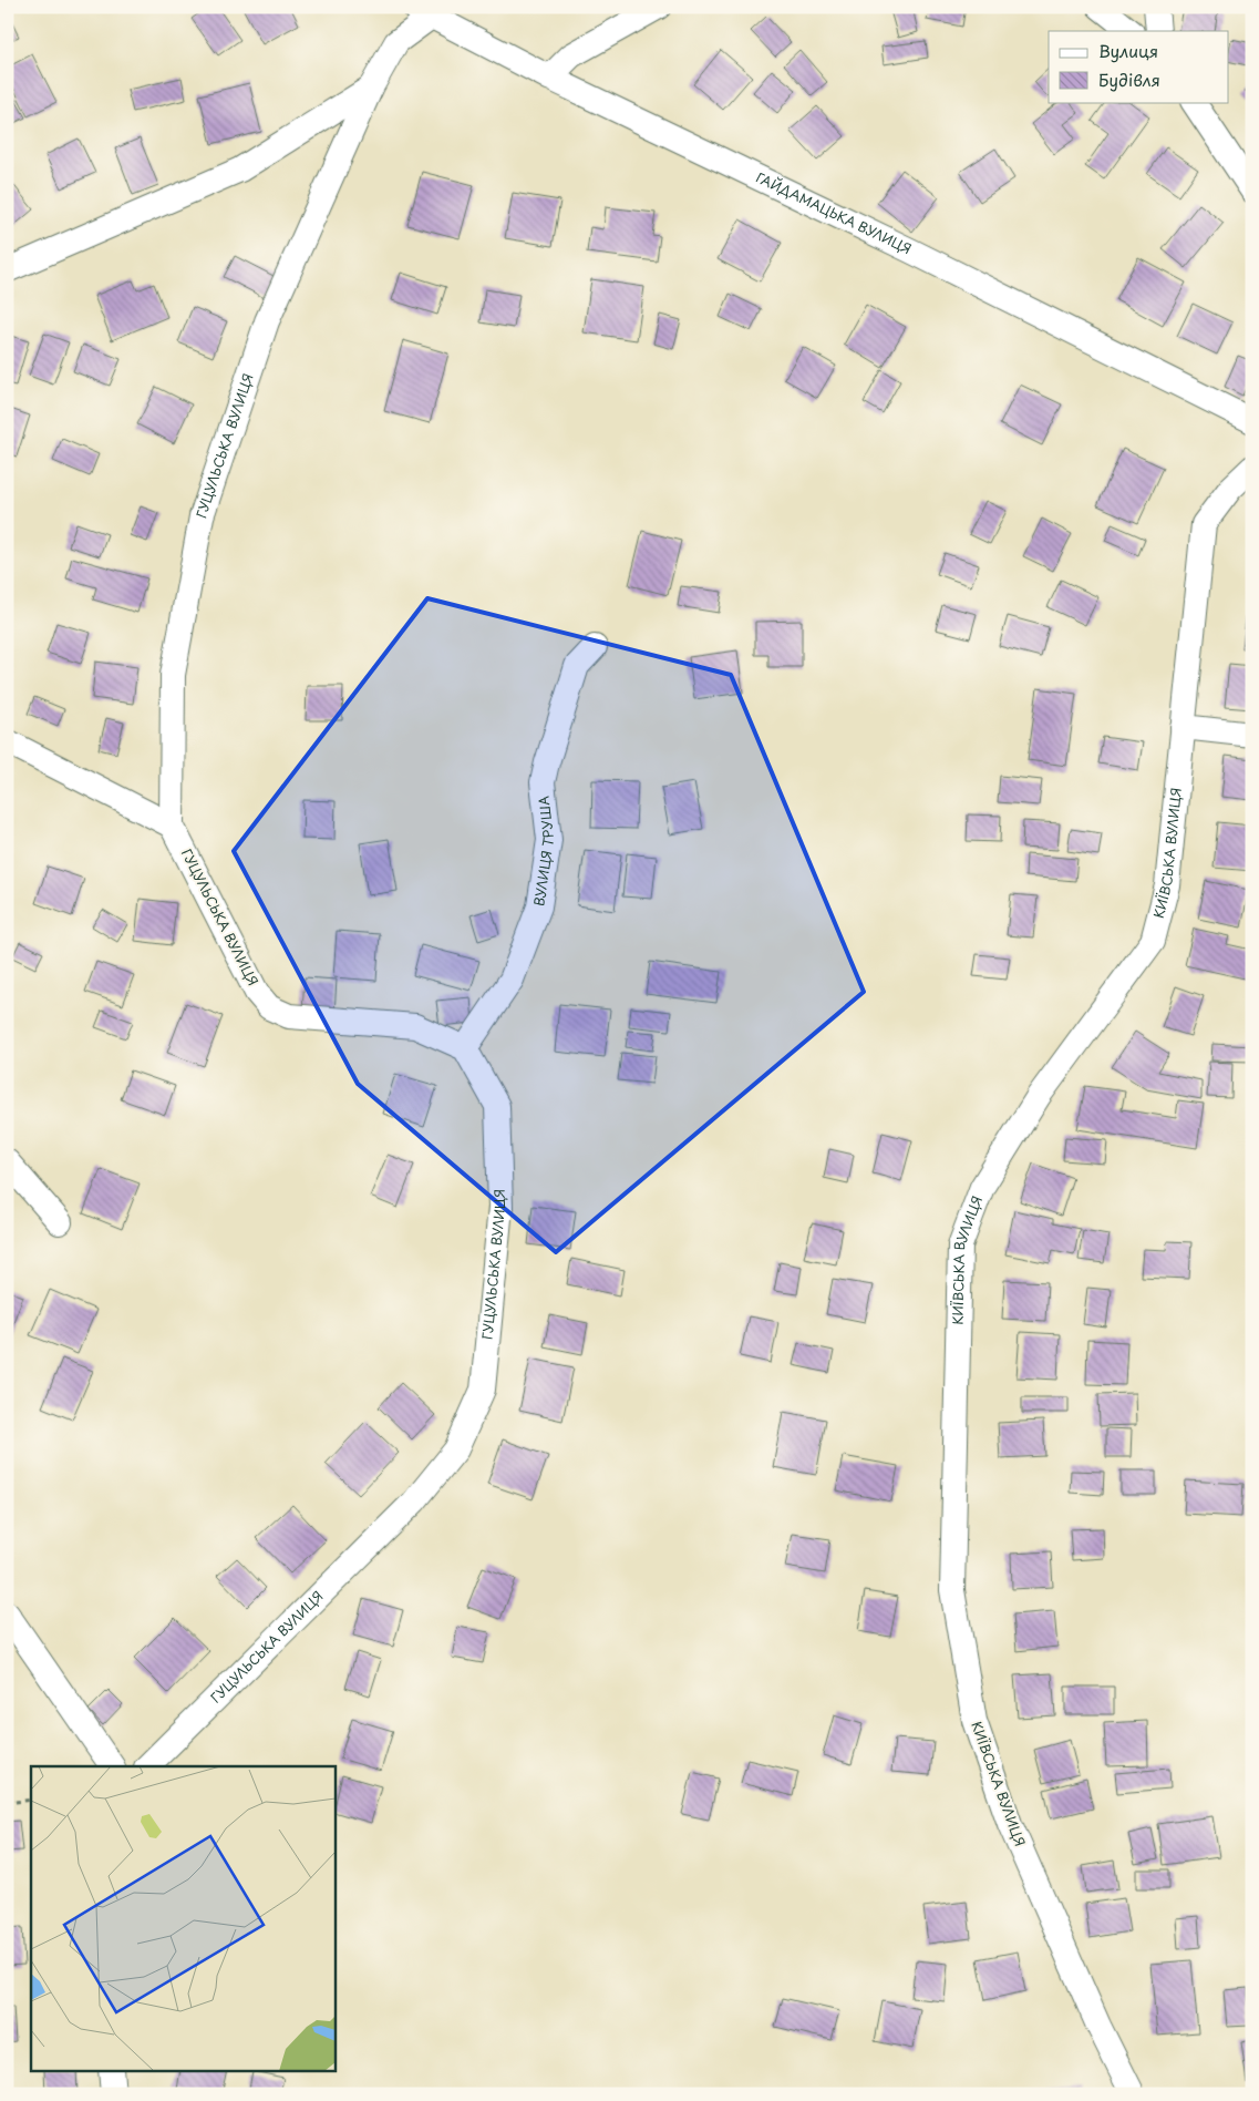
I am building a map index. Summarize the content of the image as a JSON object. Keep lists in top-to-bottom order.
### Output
{
  "streets": {
    "street": [
      "ГАЙДАМАЦЬКА ВУЛИЦЯ",
      "ГУЦУЛЬСЬКА ВУЛИЦЯ",
      "ВУЛИЦЯ ТРУША",
      "КИЇВСЬКА ВУЛИЦЯ"
    ]
  },
  "crossings": [
    ["ГАЙДАМАЦЬКА ВУЛИЦЯ", "ГУЦУЛЬСЬКА ВУЛИЦЯ"],
    ["ГУЦУЛЬСЬКА ВУЛИЦЯ", "ВУЛИЦЯ ТРУША"]
  ],
  "legend": ["Вулиця", "Будівля"]
}
